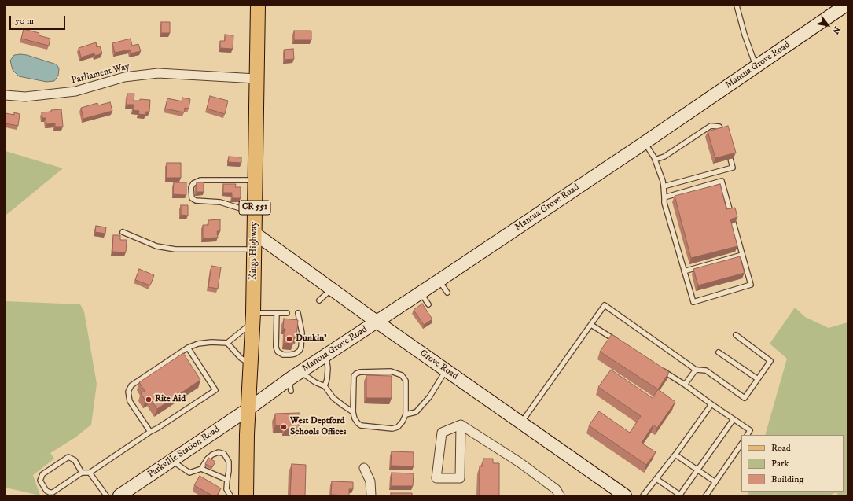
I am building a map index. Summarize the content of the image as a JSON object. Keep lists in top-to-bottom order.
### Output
{
  "streets": {
    "main road": [
      "Mantua Grove Road",
      "CR 551",
      "Kings Highway",
      "Grove Road",
      "Parkville Station Road"
    ],
    "street": ["Parliament Way"]
  },
  "crossings": [
    ["Mantua Grove Road", "Kings Highway"],
    ["Mantua Grove Road", "Grove Road"],
    ["Mantua Grove Road", "Parkville Station Road"],
    ["Parliament Way", "Kings Highway"],
    ["Kings Highway", "Grove Road"],
    ["Kings Highway", "Parkville Station Road"]
  ],
  "places": ["Dunkin'", "Rite Aid", "West Deptford Schools Offices"],
  "legend": ["Road", "Park", "Building"],
  "scale_bar": "50 m",
  "north": "bottom right"
}
